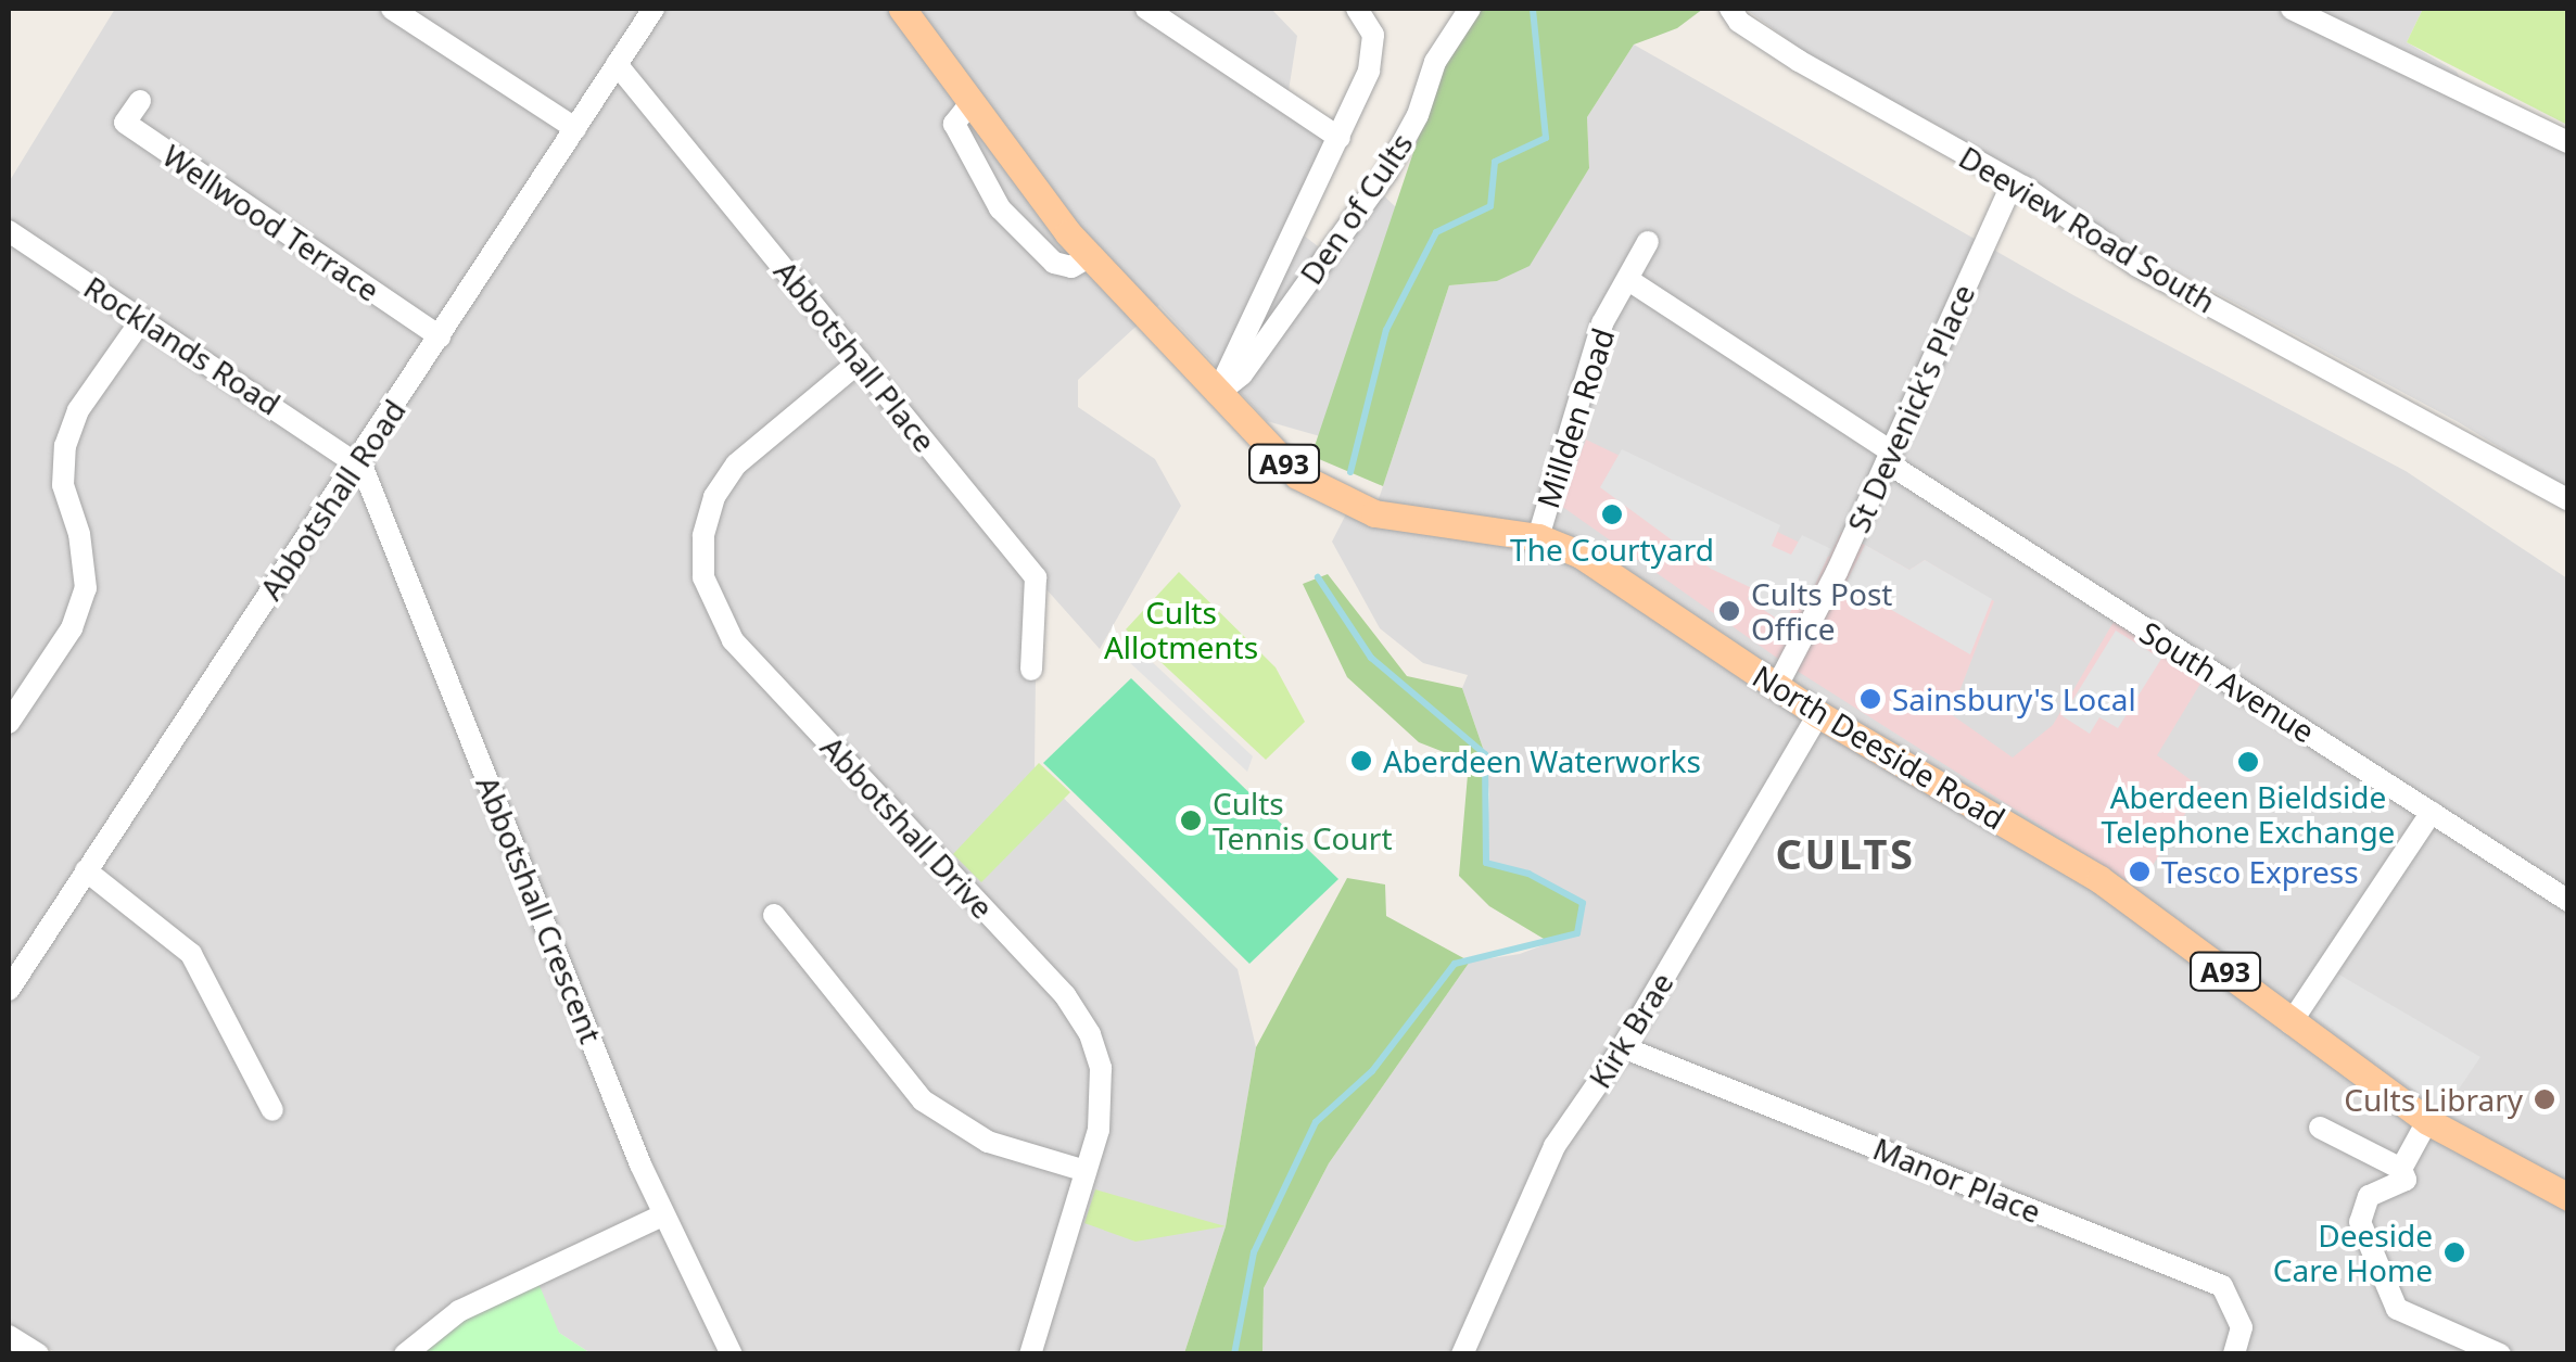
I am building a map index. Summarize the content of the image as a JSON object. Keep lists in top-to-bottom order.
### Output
{
  "streets": {
    "main road": ["A93", "North Deeside Road"],
    "street": [
      "Den of Cults",
      "Wellwood Terrace",
      "Deeview Road South",
      "Rocklands Road",
      "Abbotshall Place",
      "St Devenick's Place",
      "Millden Road",
      "Abbotshall Road",
      "South Avenue",
      "Abbotshall Drive",
      "Abbotshall Crescent",
      "Kirk Brae",
      "Manor Place"
    ]
  },
  "crossings": [
    ["Den of Cults", "North Deeside Road"],
    ["Wellwood Terrace", "Abbotshall Road"],
    ["Deeview Road South", "St Devenick's Place"],
    ["Rocklands Road", "Abbotshall Road"],
    ["Rocklands Road", "Abbotshall Crescent"],
    ["Abbotshall Place", "Abbotshall Road"],
    ["Abbotshall Place", "Abbotshall Drive"],
    ["St Devenick's Place", "South Avenue"],
    ["St Devenick's Place", "North Deeside Road"],
    ["Millden Road", "South Avenue"],
    ["Millden Road", "North Deeside Road"],
    ["Abbotshall Road", "Abbotshall Crescent"],
    ["North Deeside Road", "Kirk Brae"],
    ["Kirk Brae", "Manor Place"]
  ],
  "districts": ["CULTS"],
  "parks": ["Cults Allotments"],
  "places": [
    "The Courtyard",
    "Cults Post Office",
    "Sainsbury's Local",
    "Aberdeen Waterworks",
    "Aberdeen Bieldside Telephone Exchange",
    "Cults Tennis Court",
    "Tesco Express",
    "Cults Library",
    "Deeside Care Home"
  ]
}
